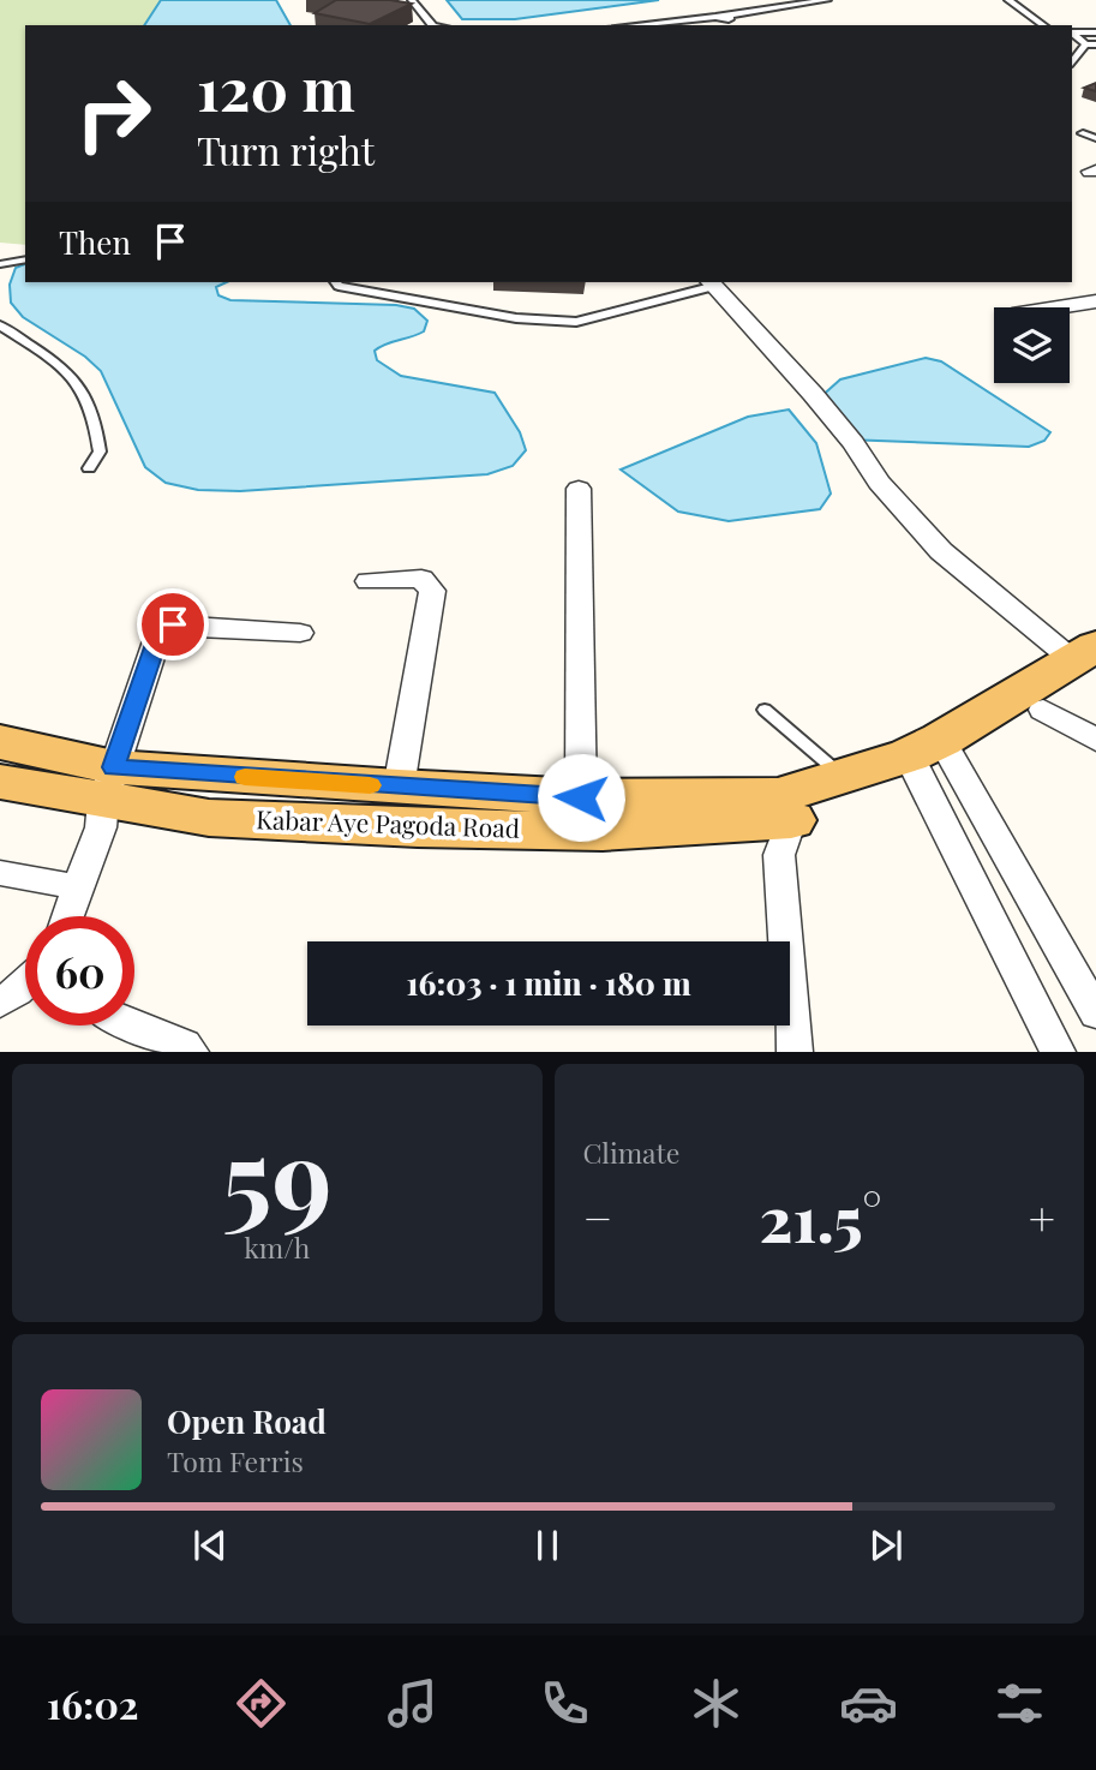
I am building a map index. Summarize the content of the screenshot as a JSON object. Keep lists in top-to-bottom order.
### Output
{
  "streets": {
    "main road": ["Kabar Aye Pagoda Road"]
  },
  "page": {
    "turn": ["120 m", "Turn right"],
    "then": "Then",
    "limit": "60",
    "trip": "16:03 · 1 min · 180 m",
    "tile": [
      ["59", "km/h"],
      "Climate"
    ],
    "heat": ["−", "21.5°", "+"],
    "song": ["Open Road", "Tom Ferris"],
    "tabs": "16:02"
  }
}
